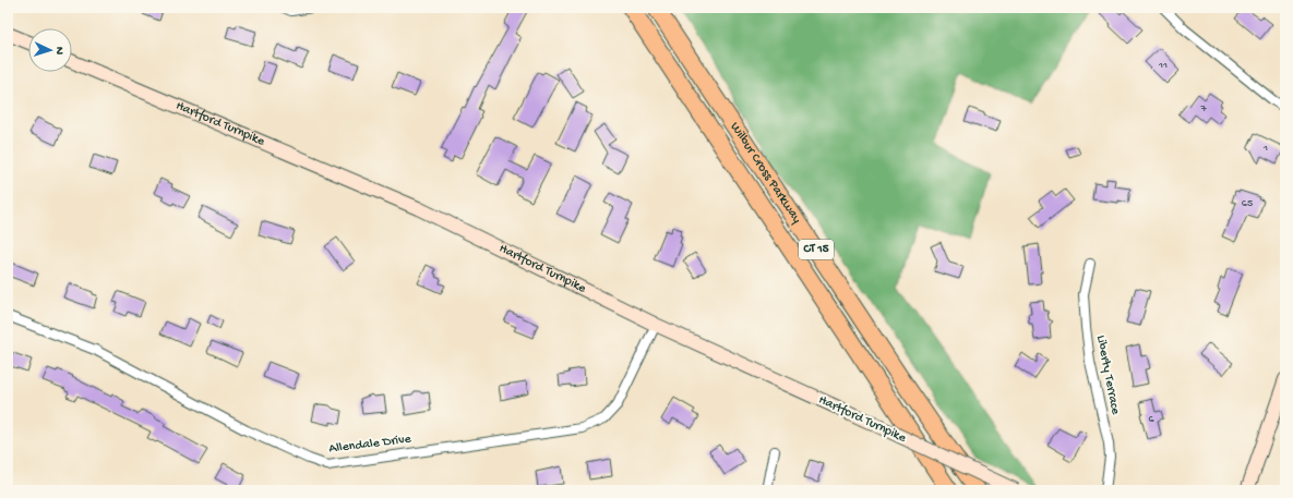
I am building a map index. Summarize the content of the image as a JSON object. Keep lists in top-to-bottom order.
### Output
{
  "streets": {
    "highway": ["Wilbur Cross Parkway", "CT 15"],
    "main road": ["Hartford Turnpike"],
    "street": ["Liberty Terrace", "Allendale Drive"]
  },
  "crossings": [
    ["Hartford Turnpike", "Allendale Drive"]
  ],
  "house_numbers": [
    "11",
    "7",
    "1",
    "65",
    "6"
  ],
  "north": "right"
}
